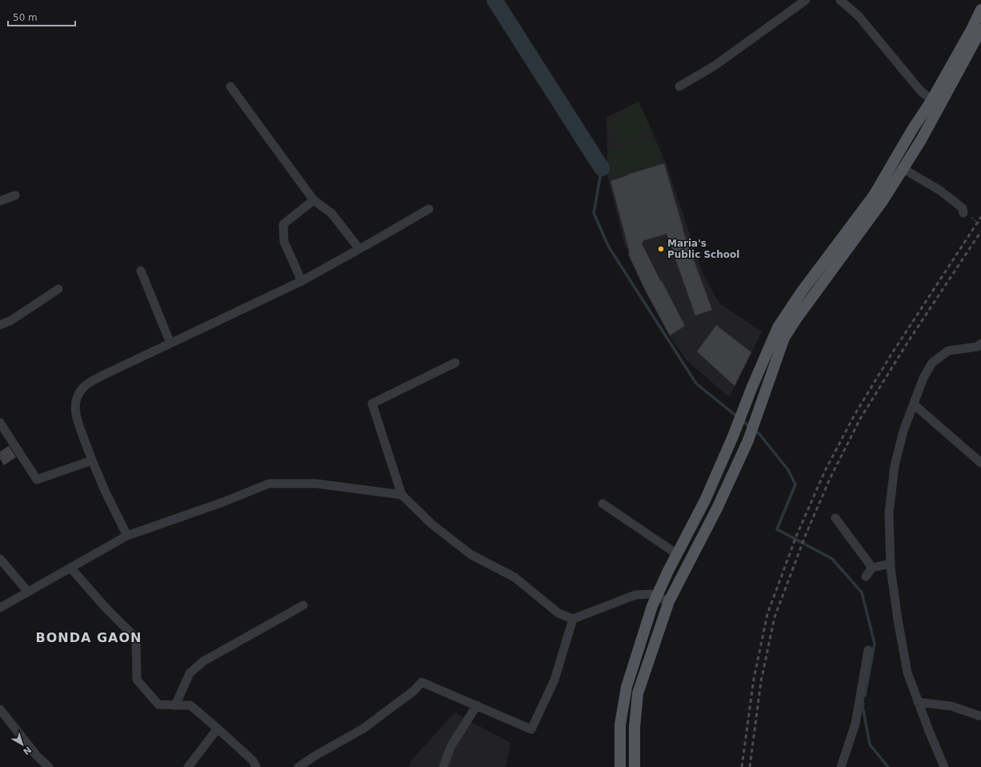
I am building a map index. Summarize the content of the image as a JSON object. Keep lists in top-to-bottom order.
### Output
{
  "districts": ["BONDA GAON"],
  "places": ["Maria's Public School"],
  "scale_bar": "50 m",
  "north": "bottom right"
}
